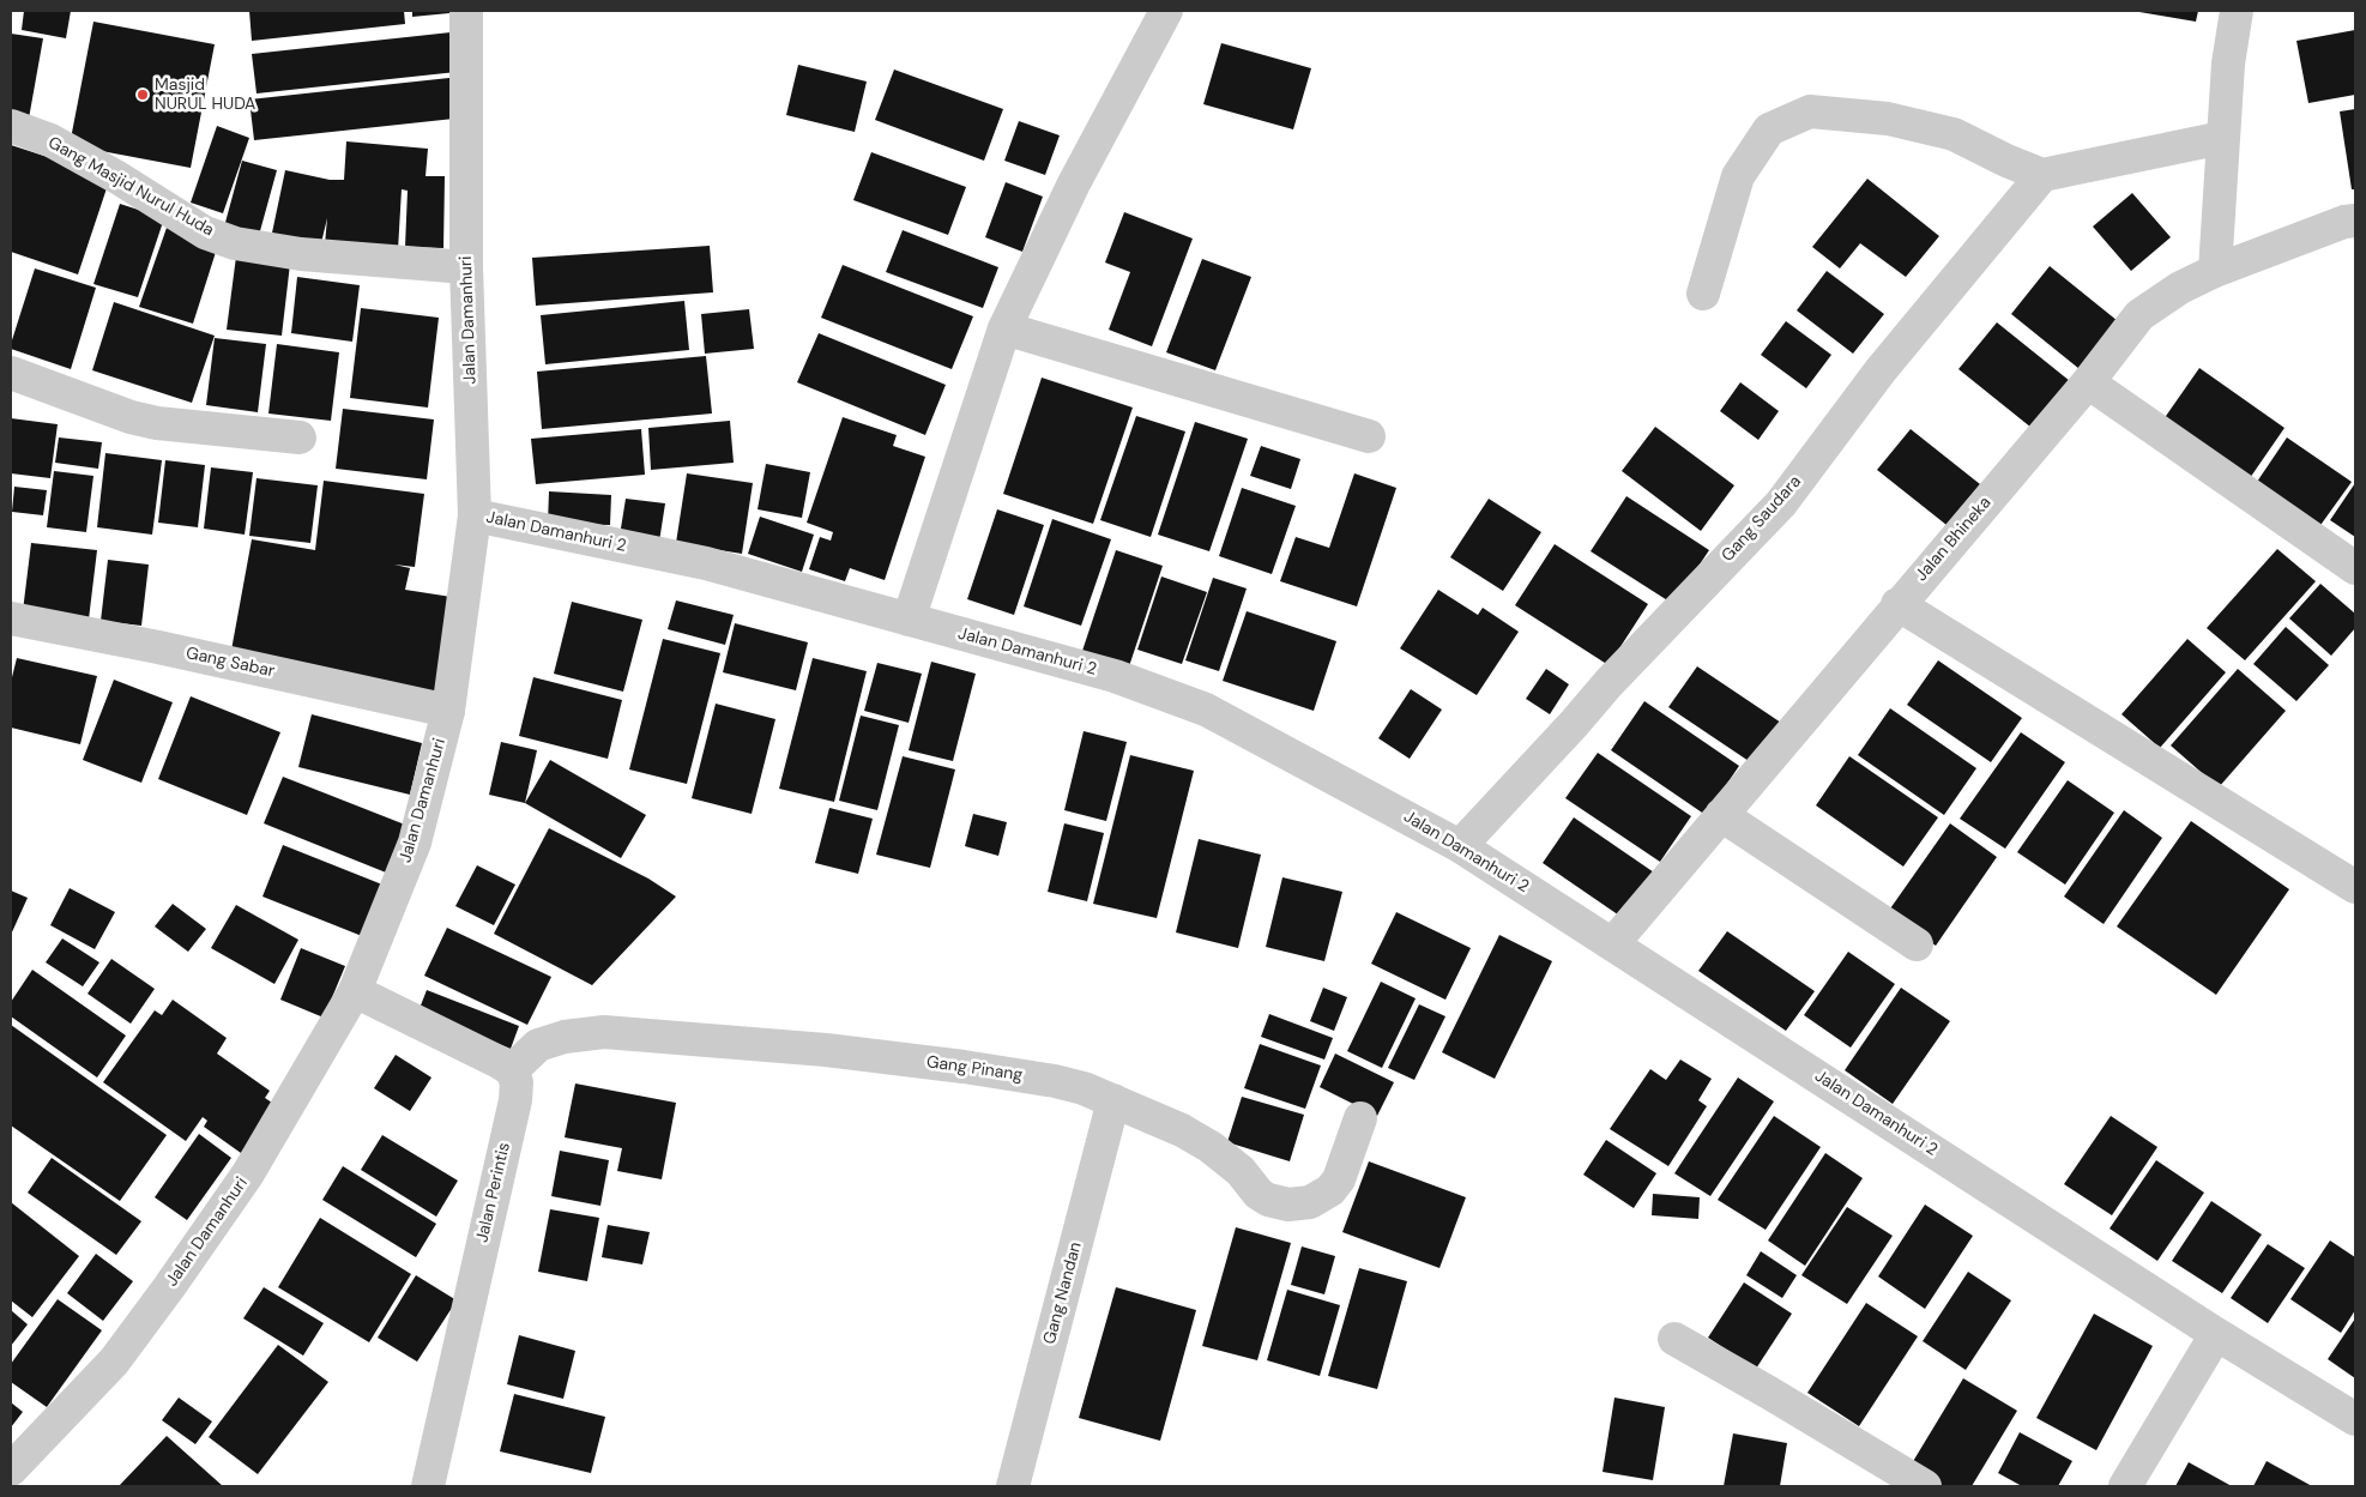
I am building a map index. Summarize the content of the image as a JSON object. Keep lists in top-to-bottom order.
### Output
{
  "streets": {
    "street": [
      "Gang Masjid Nurul Huda",
      "Jalan Damanhuri",
      "Gang Saudara",
      "Jalan Damanhuri 2",
      "Jalan Bhineka",
      "Gang Sabar",
      "Gang Pinang",
      "Jalan Perintis",
      "Gang Nandan"
    ]
  },
  "crossings": [
    ["Gang Masjid Nurul Huda", "Jalan Damanhuri"],
    ["Jalan Damanhuri", "Jalan Damanhuri 2"],
    ["Jalan Damanhuri", "Gang Sabar"],
    ["Gang Saudara", "Jalan Damanhuri 2"],
    ["Jalan Damanhuri 2", "Jalan Bhineka"],
    ["Gang Pinang", "Jalan Perintis"],
    ["Gang Pinang", "Gang Nandan"]
  ],
  "places": ["Masjid NURUL HUDA"]
}
